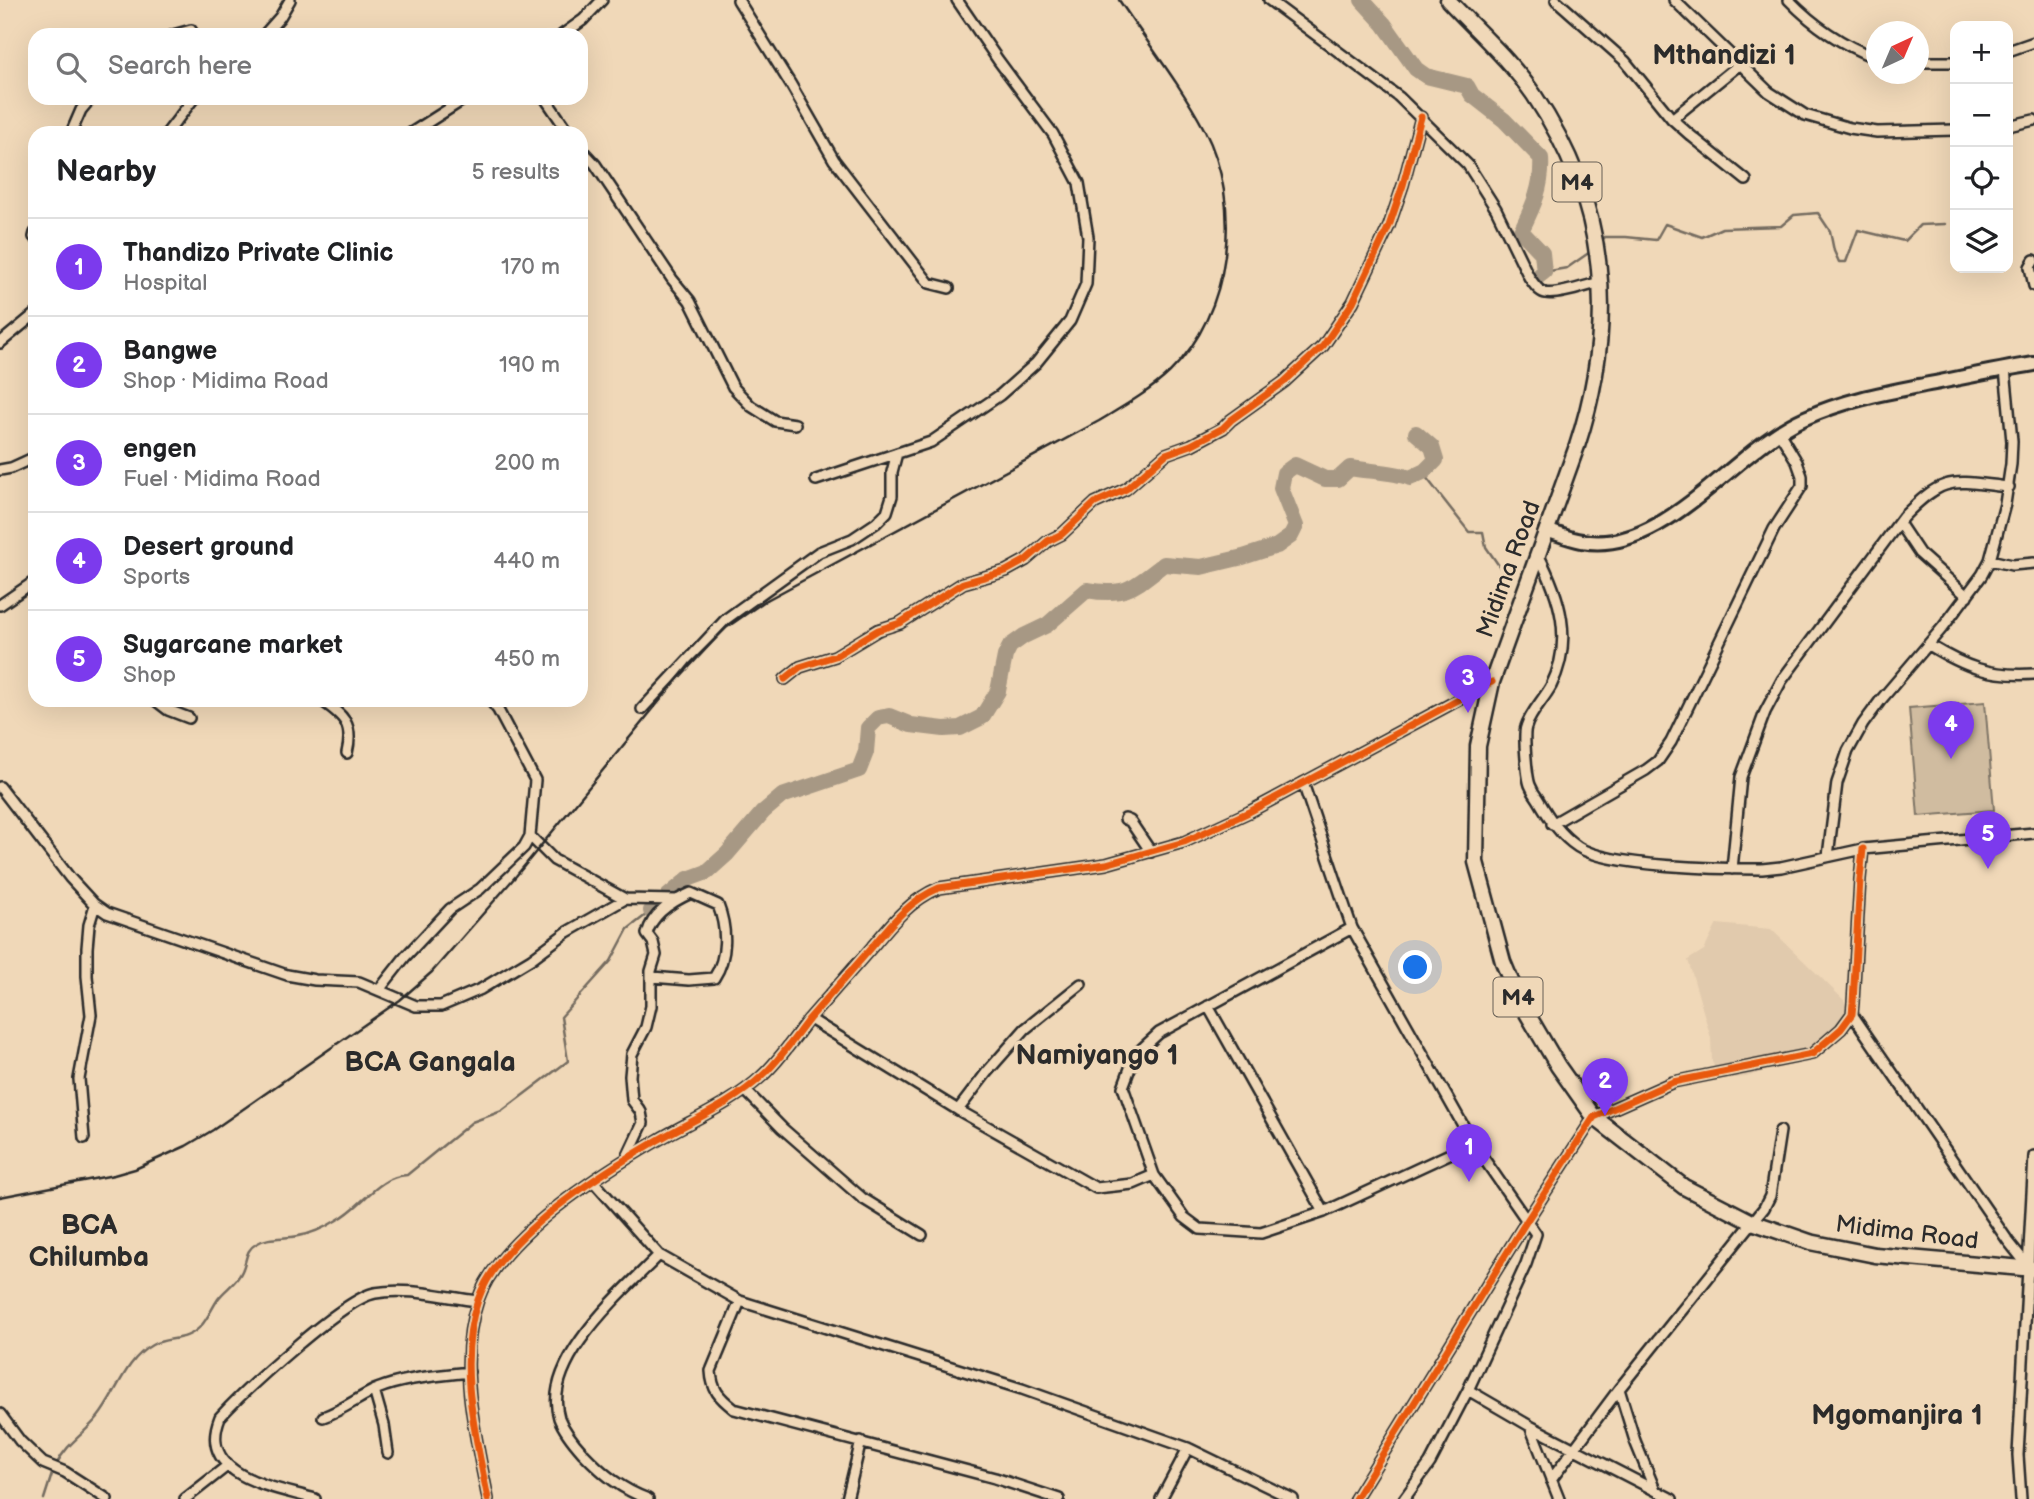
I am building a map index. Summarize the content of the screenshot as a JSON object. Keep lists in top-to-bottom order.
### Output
{
  "streets": {
    "main road": ["M4", "Midima Road"]
  },
  "districts": [
    "Mthandizi 1",
    "Namiyango 1",
    "BCA Gangala",
    "BCA Chilumba",
    "Mgomanjira 1"
  ],
  "north": "top right",
  "page": {
    "map_buttons": ["+", "−"],
    "search": "Search here",
    "heading": ["Nearby", "5 results"],
    "list": [
      {
        "mark": "1",
        "name": "Thandizo Private Clinic",
        "note": "Hospital",
        "value": "170 m"
      },
      {
        "mark": "2",
        "name": "Bangwe",
        "note": "Shop · Midima Road",
        "value": "190 m"
      },
      {
        "mark": "3",
        "name": "engen",
        "note": "Fuel · Midima Road",
        "value": "200 m"
      },
      {
        "mark": "4",
        "name": "Desert ground",
        "note": "Sports",
        "value": "440 m"
      },
      {
        "mark": "5",
        "name": "Sugarcane market",
        "note": "Shop",
        "value": "450 m"
      }
    ],
    "pins": [
      "3",
      "4",
      "5",
      "2",
      "1"
    ]
  }
}
